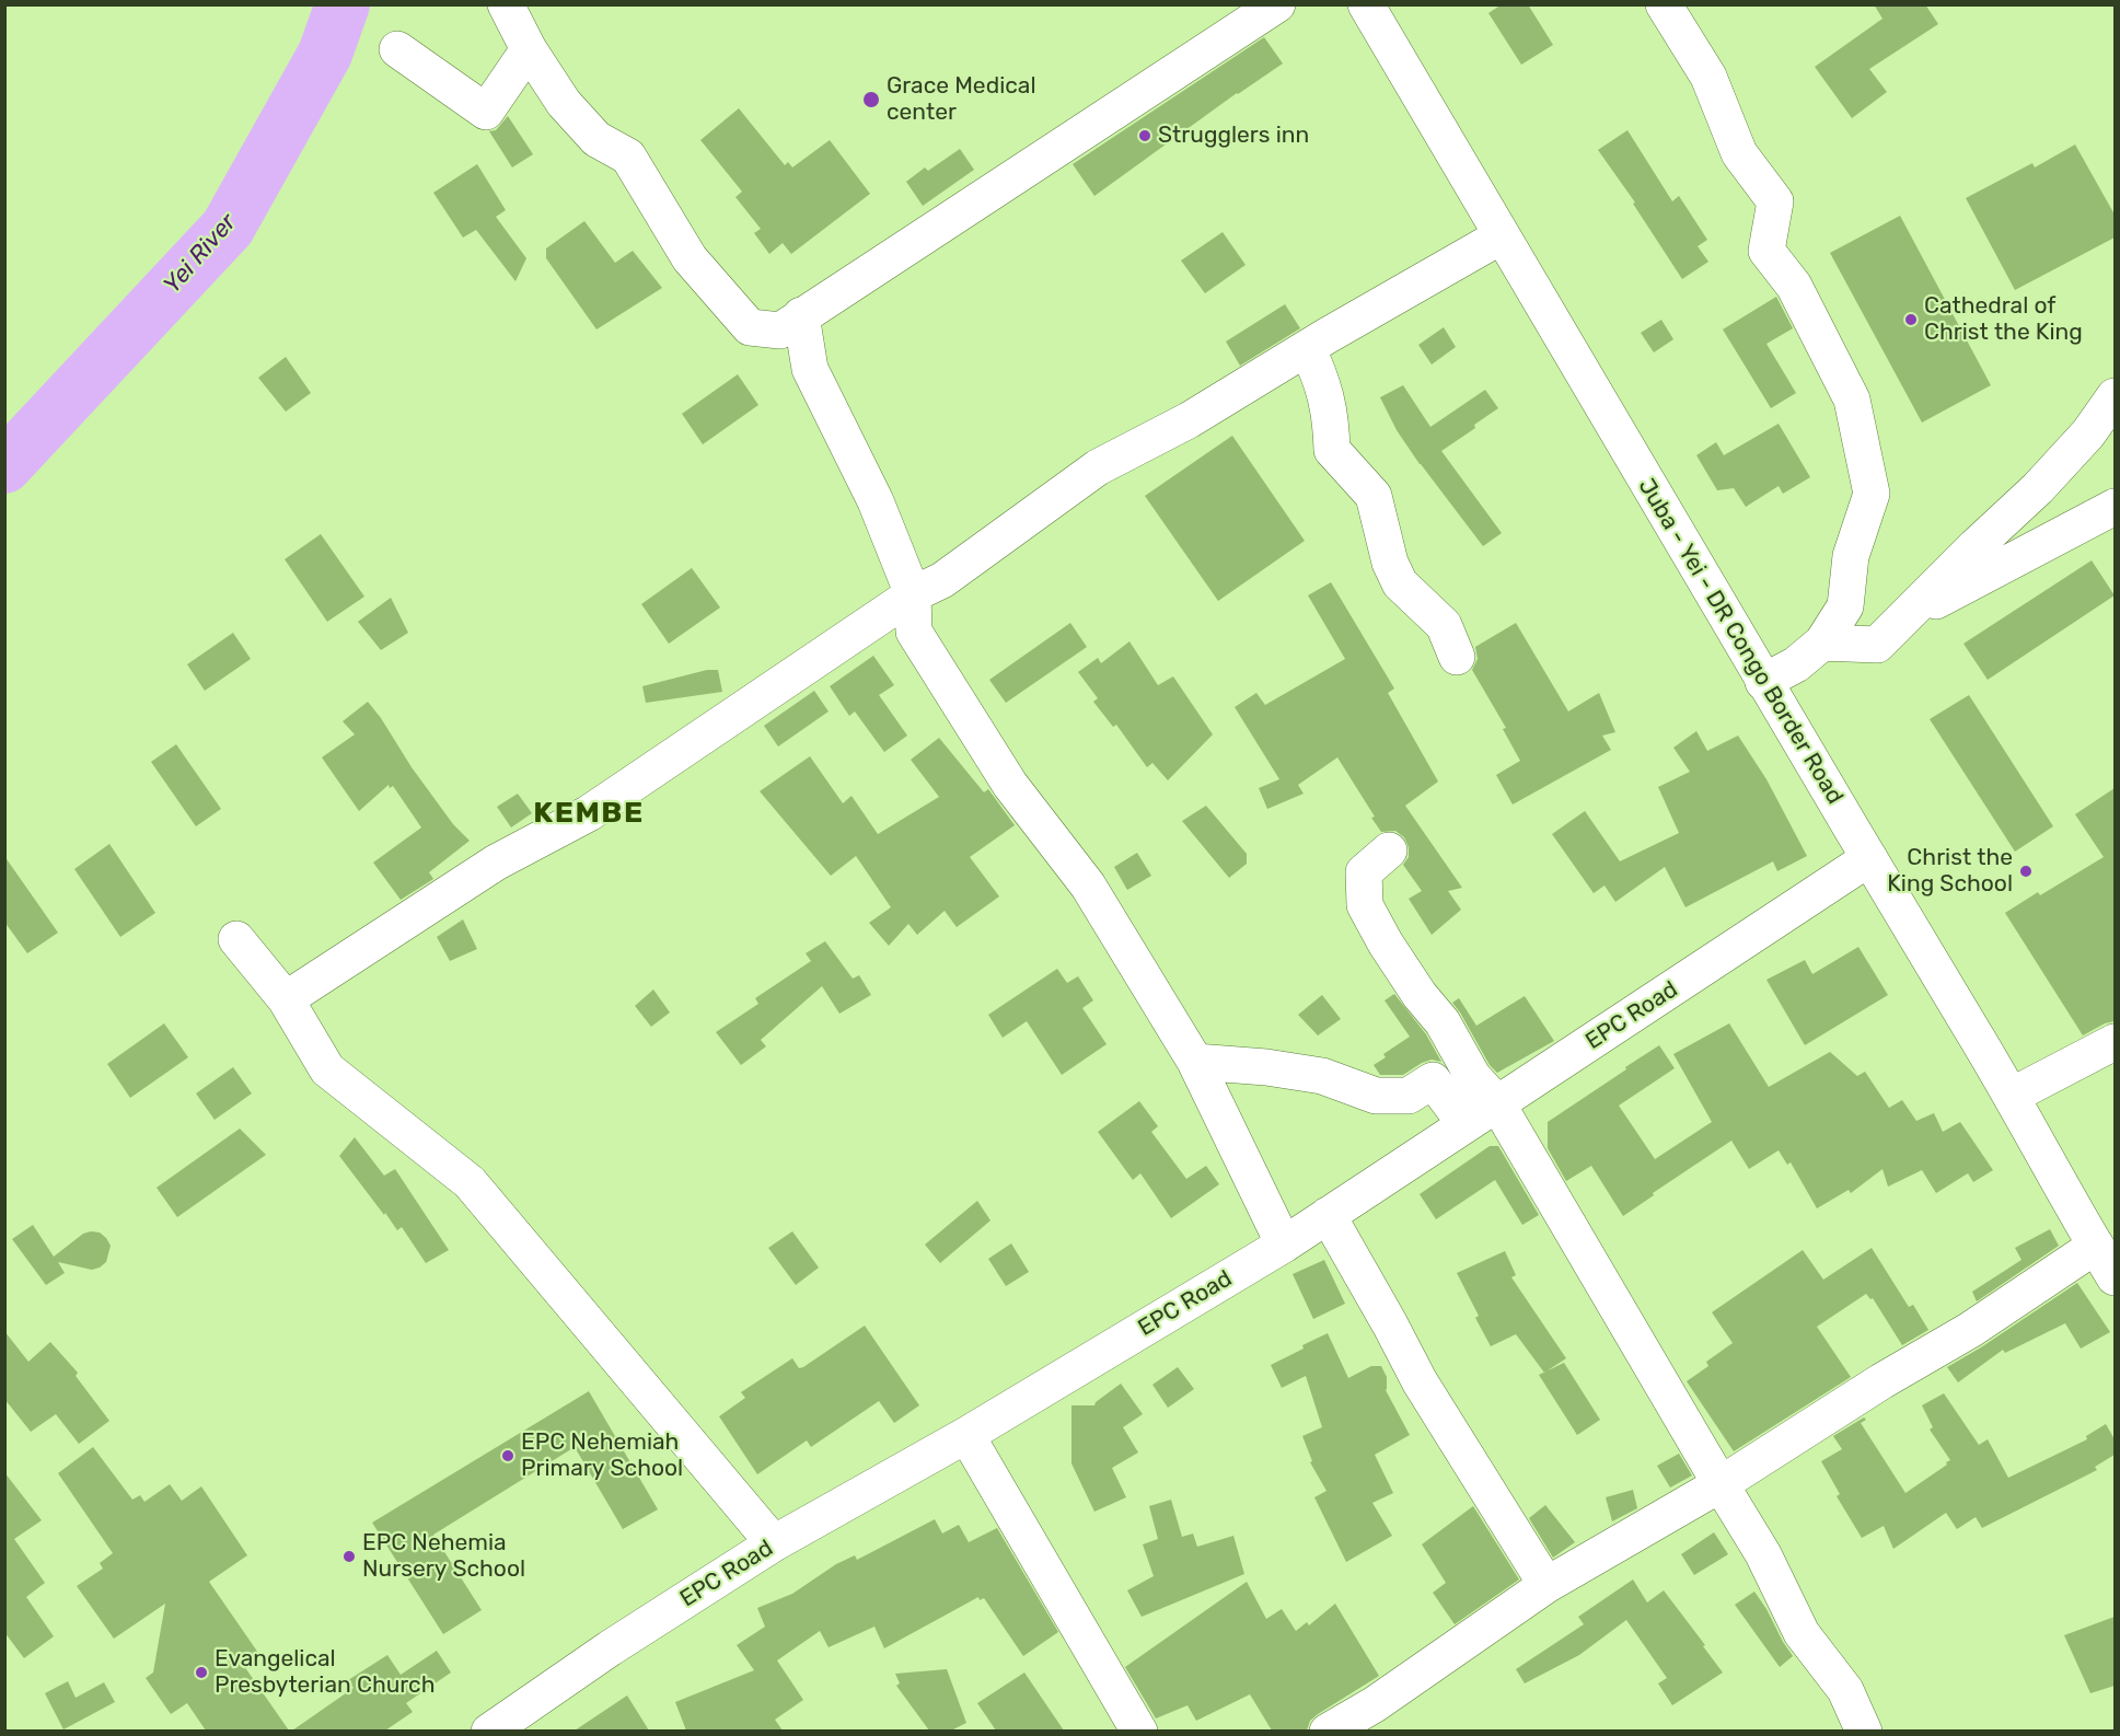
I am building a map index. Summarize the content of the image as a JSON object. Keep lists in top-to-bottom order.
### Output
{
  "streets": {
    "street": ["Juba - Yei - DR Congo Border Road", "EPC Road"]
  },
  "crossings": [
    ["Juba - Yei - DR Congo Border Road", "EPC Road"]
  ],
  "districts": ["KEMBE"],
  "water": ["Yei River"],
  "places": [
    "Grace Medical center",
    "Strugglers inn",
    "Cathedral of Christ the King",
    "Christ the King School",
    "EPC Nehemiah Primary School",
    "EPC Nehemia Nursery School",
    "Evangelical Presbyterian Church"
  ]
}
